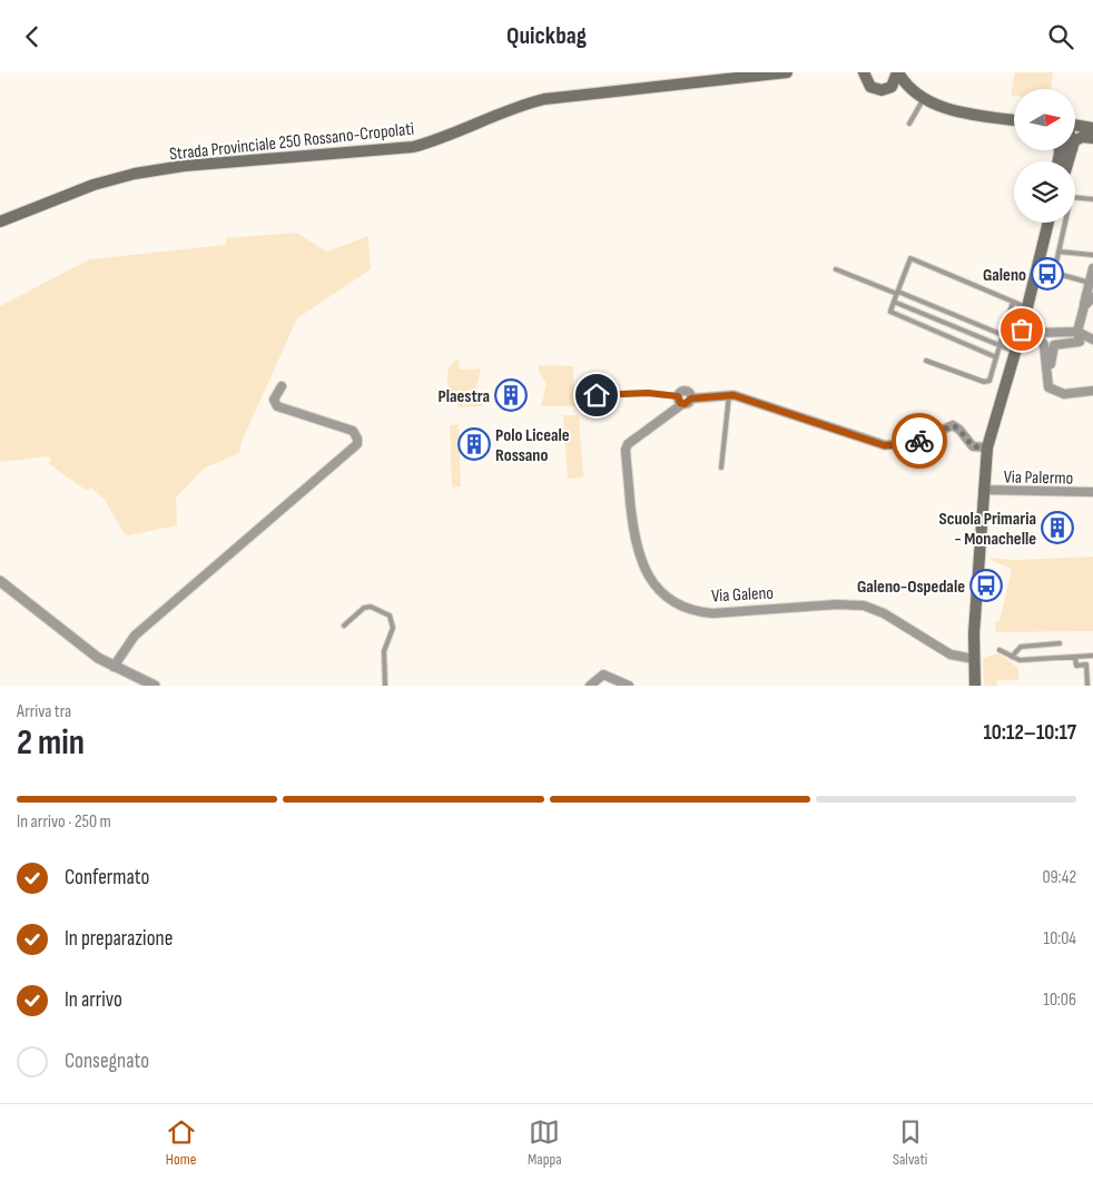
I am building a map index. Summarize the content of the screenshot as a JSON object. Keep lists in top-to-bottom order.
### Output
{
  "streets": {
    "main road": ["Strada Provinciale 250 Rossano-Cropolati"],
    "street": ["Via Palermo", "Via Galeno"]
  },
  "places": {
    "bus stop": ["Galeno", "Galeno-Ospedale"],
    "building": ["Plaestra", "Polo Liceale Rossano", "Scuola Primaria - Monachelle"]
  },
  "north": "right",
  "page": {
    "header": "Quickbag",
    "heading": ["2 min", "Arriva tra", "10:12–10:17"],
    "bar": "In arrivo · 250 m",
    "list": [
      ["Confermato", "09:42"],
      ["In preparazione", "10:04"],
      ["In arrivo", "10:06"],
      "Consegnato"
    ],
    "tabs": ["Home", "Mappa", "Salvati"]
  }
}
